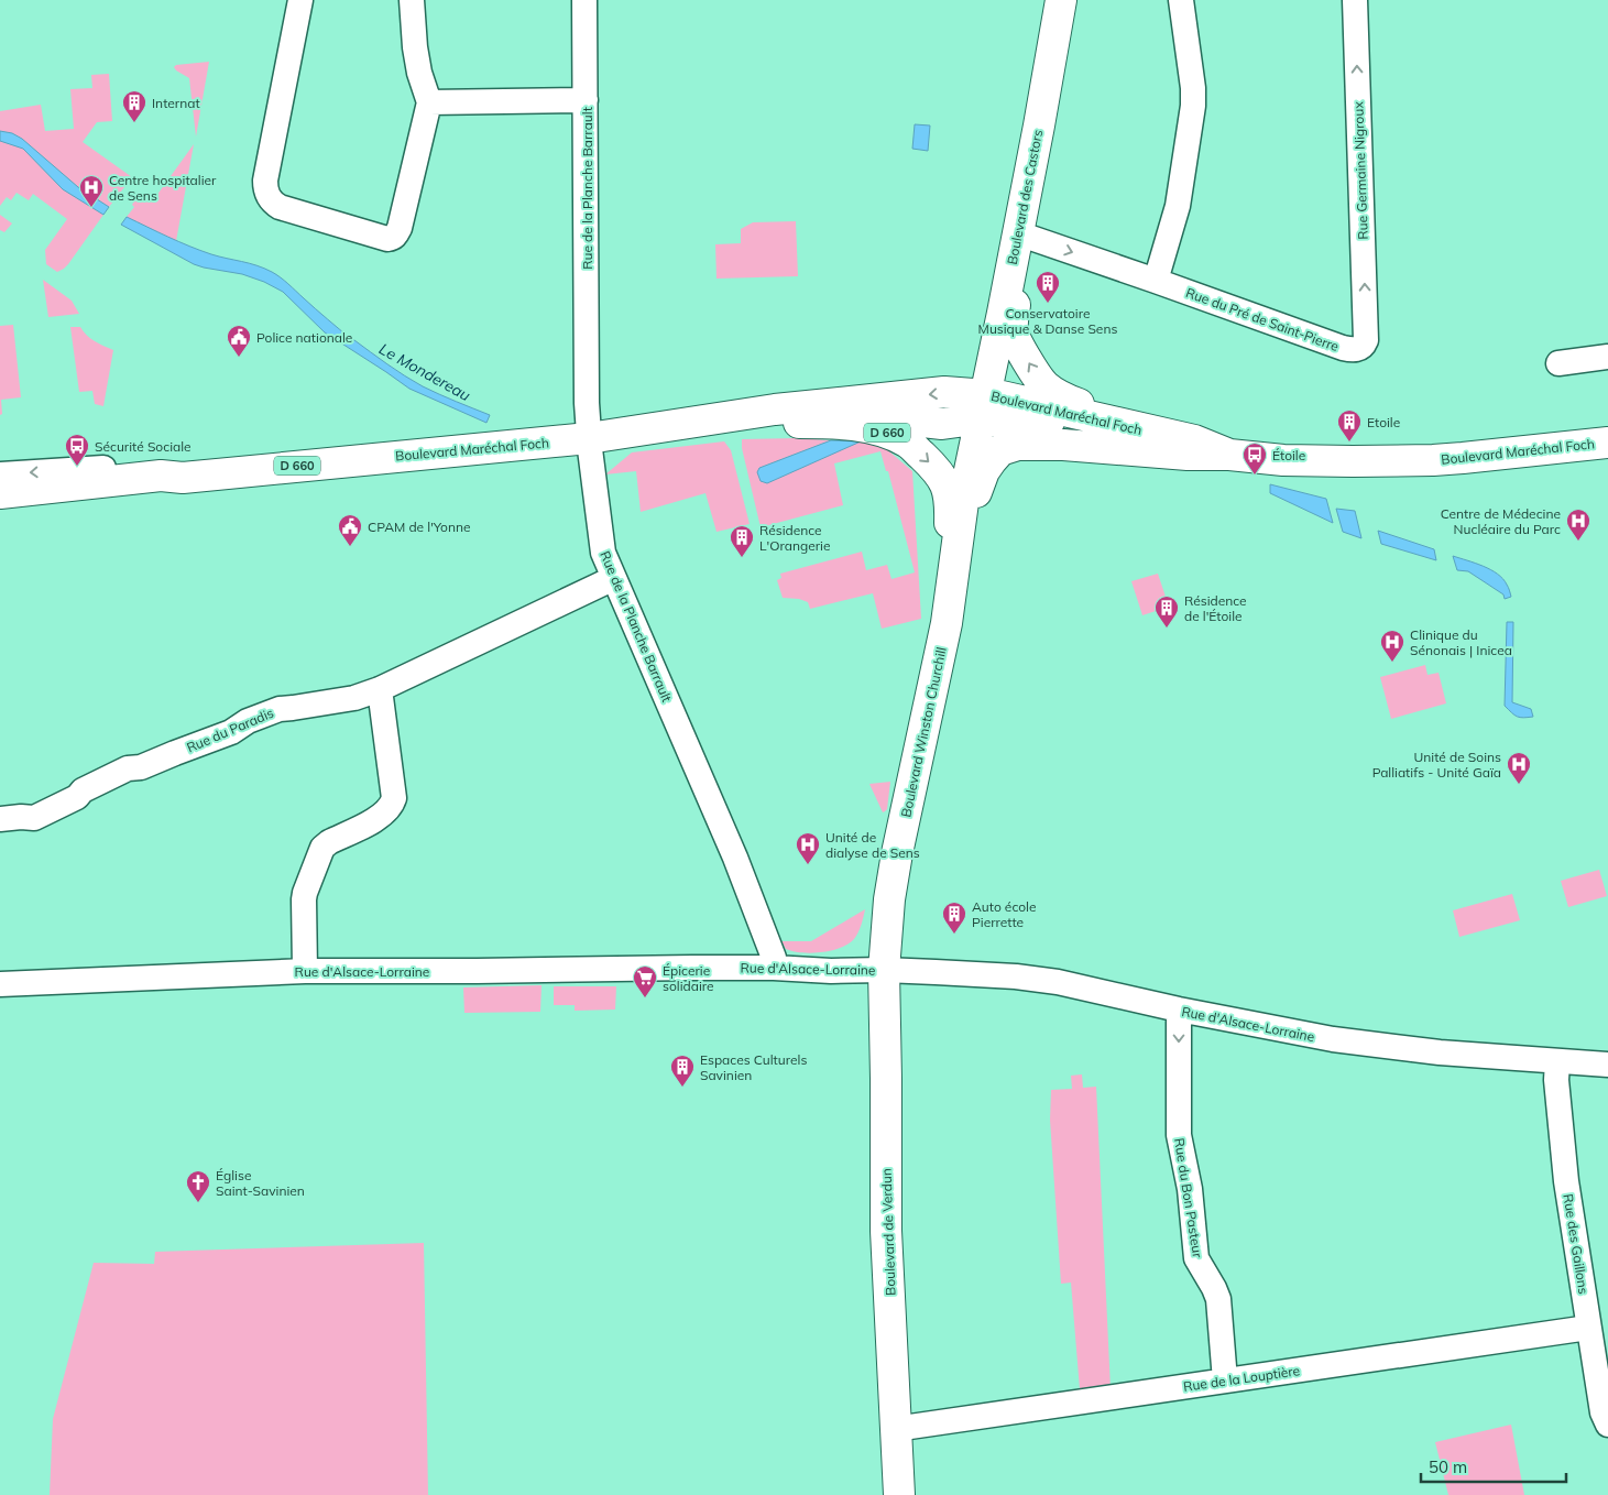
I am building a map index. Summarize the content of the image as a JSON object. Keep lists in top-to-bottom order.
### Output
{
  "streets": {
    "main road": [
      "Boulevard des Castors",
      "Boulevard Maréchal Foch",
      "D 660",
      "Boulevard Winston Churchill",
      "Boulevard de Verdun"
    ],
    "street": [
      "Rue Germaine Nigroux",
      "Rue de la Planche Barrault",
      "Rue du Pré de Saint-Pierre",
      "Rue du Paradis",
      "Rue d'Alsace-Lorraine",
      "Rue du Bon Pasteur",
      "Rue des Gaillons",
      "Rue de la Louptière"
    ]
  },
  "crossings": [
    ["Rue Germaine Nigroux", "Rue du Pré de Saint-Pierre"],
    ["Rue de la Planche Barrault", "Boulevard Maréchal Foch"],
    ["Rue de la Planche Barrault", "Rue du Paradis"],
    ["Rue de la Planche Barrault", "Rue d'Alsace-Lorraine"],
    ["Boulevard des Castors", "Rue du Pré de Saint-Pierre"],
    ["Boulevard des Castors", "Boulevard Maréchal Foch"],
    ["Boulevard des Castors", "Boulevard Winston Churchill"],
    ["Boulevard Maréchal Foch", "D 660"],
    ["Boulevard Maréchal Foch", "Boulevard Winston Churchill"],
    ["D 660", "Boulevard Winston Churchill"],
    ["Boulevard Winston Churchill", "Rue d'Alsace-Lorraine"],
    ["Boulevard Winston Churchill", "Boulevard de Verdun"],
    ["Rue d'Alsace-Lorraine", "Rue du Bon Pasteur"],
    ["Rue d'Alsace-Lorraine", "Boulevard de Verdun"],
    ["Rue d'Alsace-Lorraine", "Rue des Gaillons"],
    ["Rue du Bon Pasteur", "Rue de la Louptière"],
    ["Boulevard de Verdun", "Rue de la Louptière"],
    ["Rue des Gaillons", "Rue de la Louptière"]
  ],
  "one_way": ["Rue du Pré de Saint-Pierre", "Rue du Bon Pasteur"],
  "water": ["Le Mondereau"],
  "places": {
    "building": [
      "Internat",
      "Conservatoire Musique & Danse Sens",
      "Etoile",
      "Résidence L'Orangerie",
      "Résidence de l'Étoile",
      "Auto école Pierrette",
      "Espaces Culturels Savinien"
    ],
    "hospital": [
      "Centre hospitalier de Sens",
      "Centre de Médecine Nucléaire du Parc",
      "Clinique du Sénonais | Inicea",
      "Unité de Soins Palliatifs - Unité Gaïa",
      "Unité de dialyse de Sens"
    ],
    "public building": ["Police nationale", "CPAM de l'Yonne"],
    "bus stop": ["Sécurité Sociale", "Étoile"],
    "supermarket": ["Épicerie solidaire"],
    "church": ["Église Saint-Savinien"]
  },
  "scale_bar": "50 m"
}
